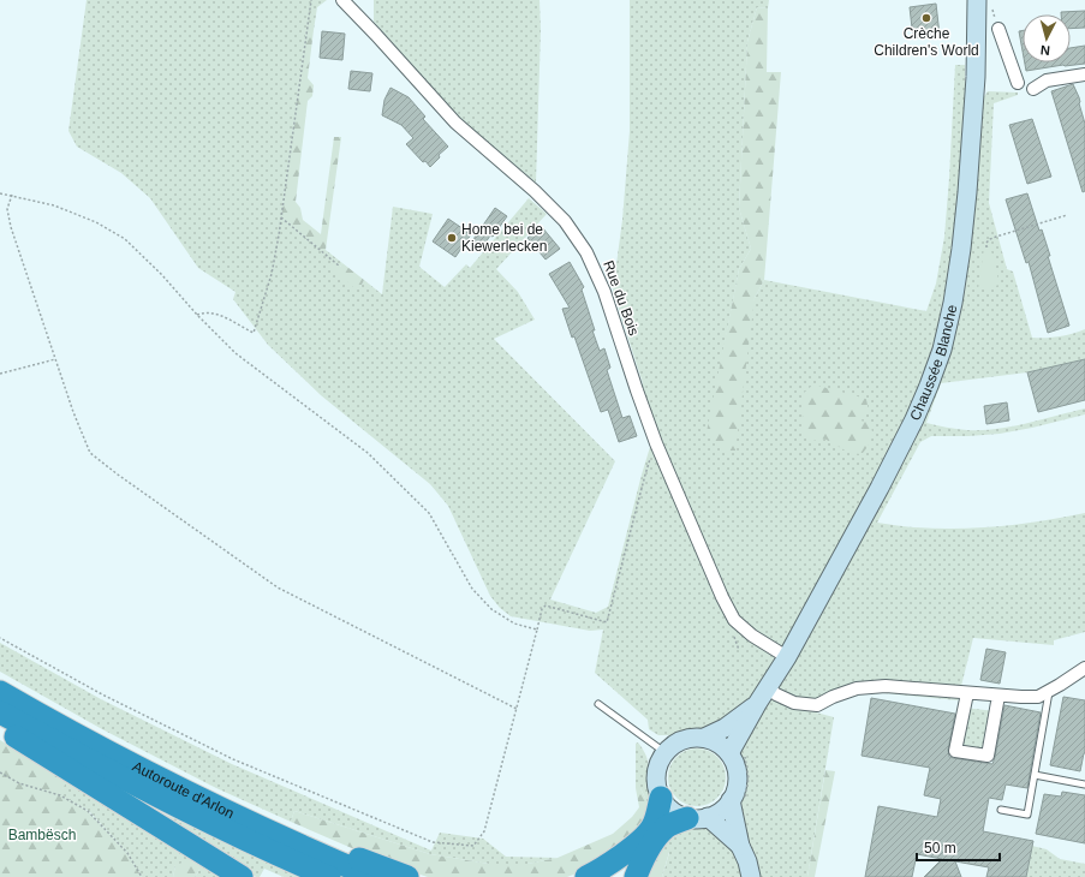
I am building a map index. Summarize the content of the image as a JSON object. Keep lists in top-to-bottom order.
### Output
{
  "streets": {
    "highway": ["Autoroute d'Arlon"],
    "main road": ["Chaussée Blanche"],
    "street": ["Rue du Bois"]
  },
  "crossings": [
    ["Rue du Bois", "Chaussée Blanche"]
  ],
  "parks": ["Bambësch"],
  "places": ["Crèche Children's World", "Home bei de Kiewerlecken"],
  "scale_bar": "50 m",
  "north": "bottom"
}
